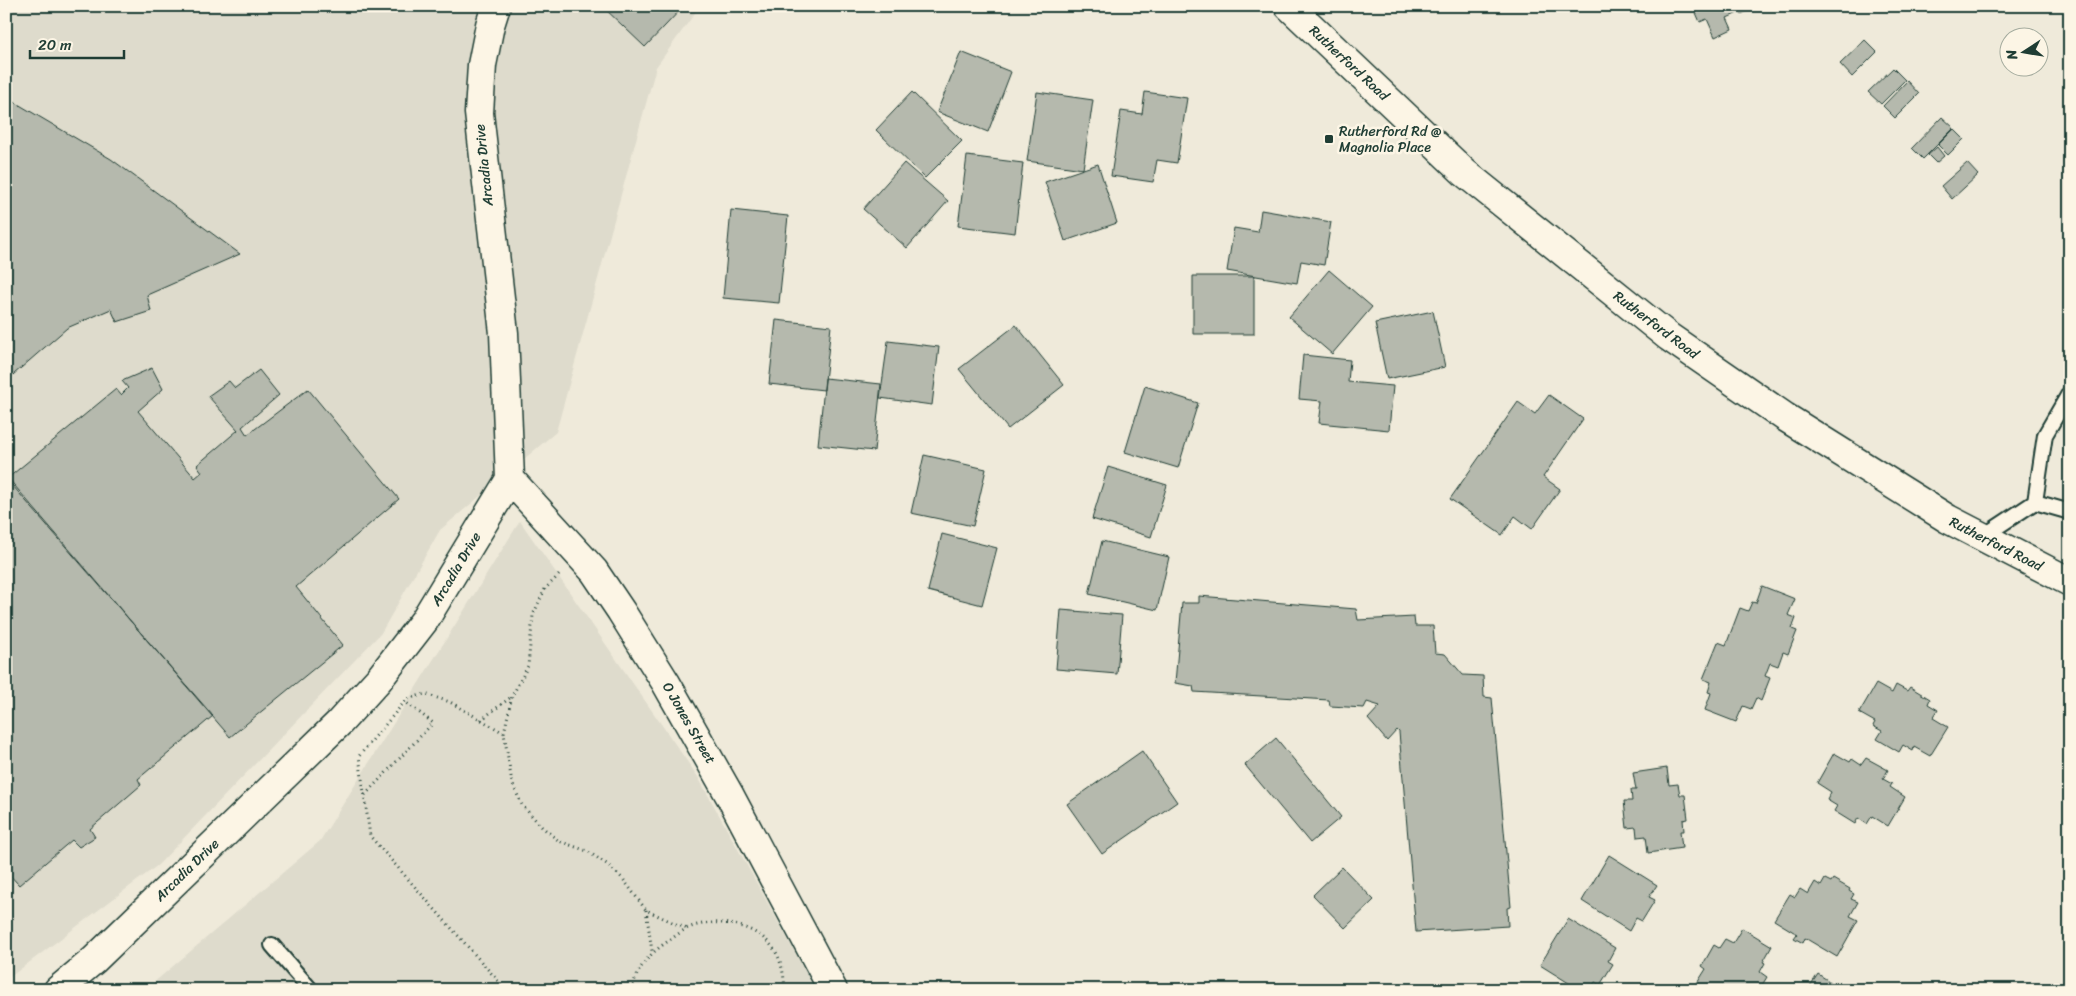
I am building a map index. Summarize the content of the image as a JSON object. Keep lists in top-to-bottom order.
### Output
{
  "streets": {
    "street": ["Rutherford Road", "Arcadia Drive", "O Jones Street"]
  },
  "crossings": [
    ["Arcadia Drive", "O Jones Street"]
  ],
  "places": {
    "transit": ["Rutherford Rd @ Magnolia Place"]
  },
  "scale_bar": "20 m",
  "north": "left"
}
